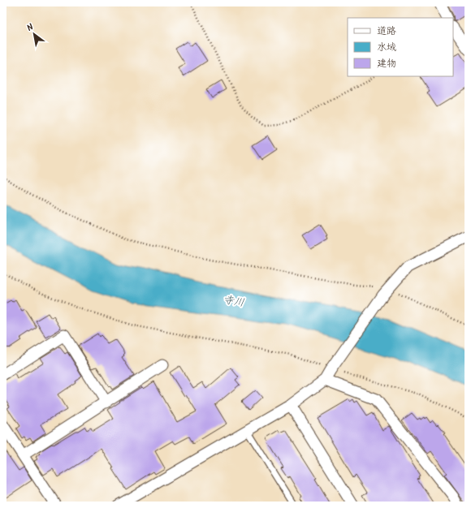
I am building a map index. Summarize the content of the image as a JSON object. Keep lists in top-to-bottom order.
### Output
{
  "water": ["寺川"],
  "legend": ["道路", "水域", "建物"],
  "north": "top left"
}
